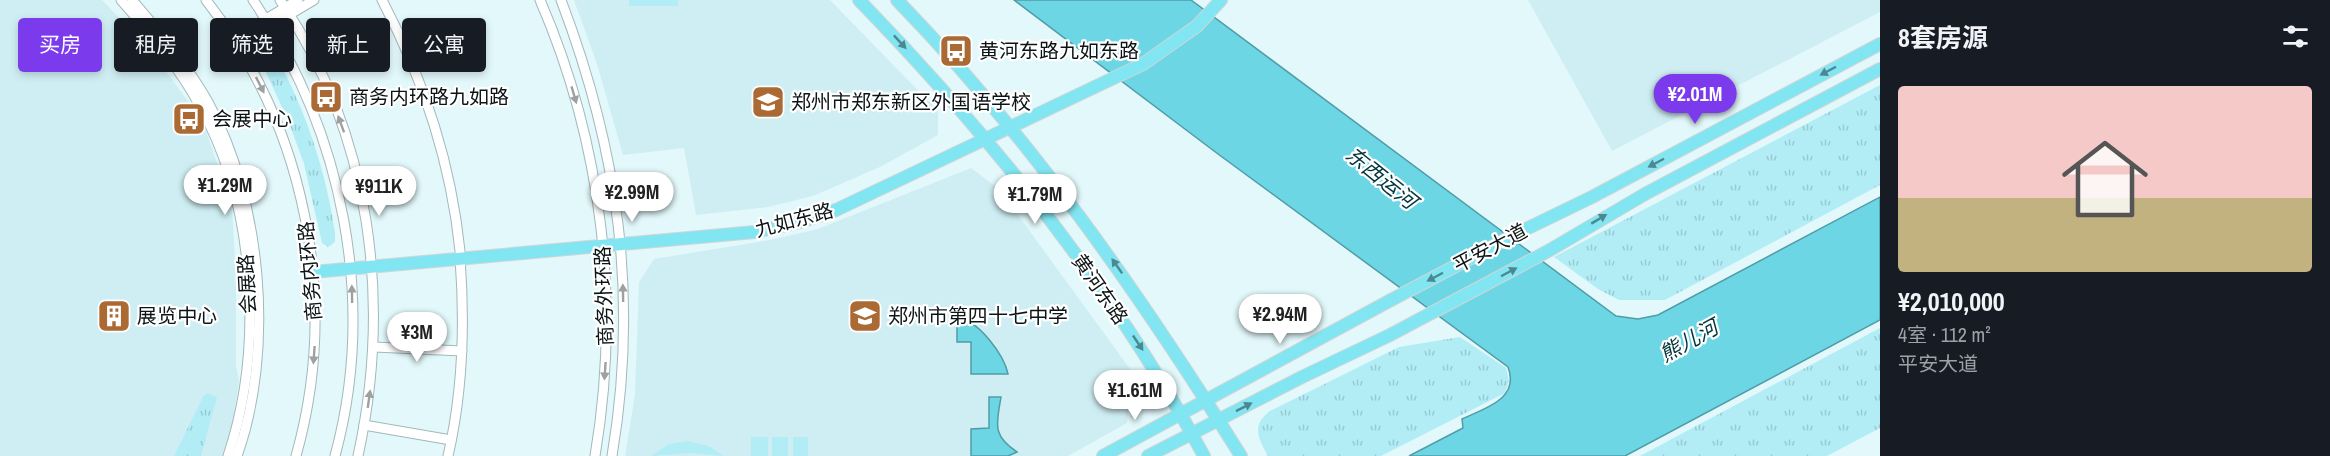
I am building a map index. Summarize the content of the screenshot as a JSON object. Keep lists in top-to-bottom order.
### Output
{
  "streets": {
    "main road": ["九如东路", "平安大道", "黄河东路"],
    "street": ["商务内环路", "会展路", "商务外环路"]
  },
  "crossings": [
    ["九如东路", "商务内环路"],
    ["九如东路", "黄河东路"],
    ["九如东路", "商务外环路"],
    ["平安大道", "黄河东路"]
  ],
  "water": ["东西运河", "熊儿河"],
  "places": {
    "bus stop": ["黄河东路九如东路", "商务内环路九如路", "会展中心"],
    "school or university": ["郑州市郑东新区外国语学校", "郑州市第四十七中学"],
    "building": ["展览中心"]
  },
  "page": {
    "heading": "8套房源",
    "chip": [
      "买房",
      "租房",
      "筛选",
      "新上",
      "公寓"
    ],
    "list": [
      {
        "name": "¥2,010,000",
        "note": "4室 · 112 m² · 平安大道"
      }
    ],
    "price": [
      "¥2.01M",
      "¥1.29M",
      "¥911K",
      "¥2.99M",
      "¥1.79M",
      "¥2.94M",
      "¥3M",
      "¥1.61M"
    ]
  }
}
